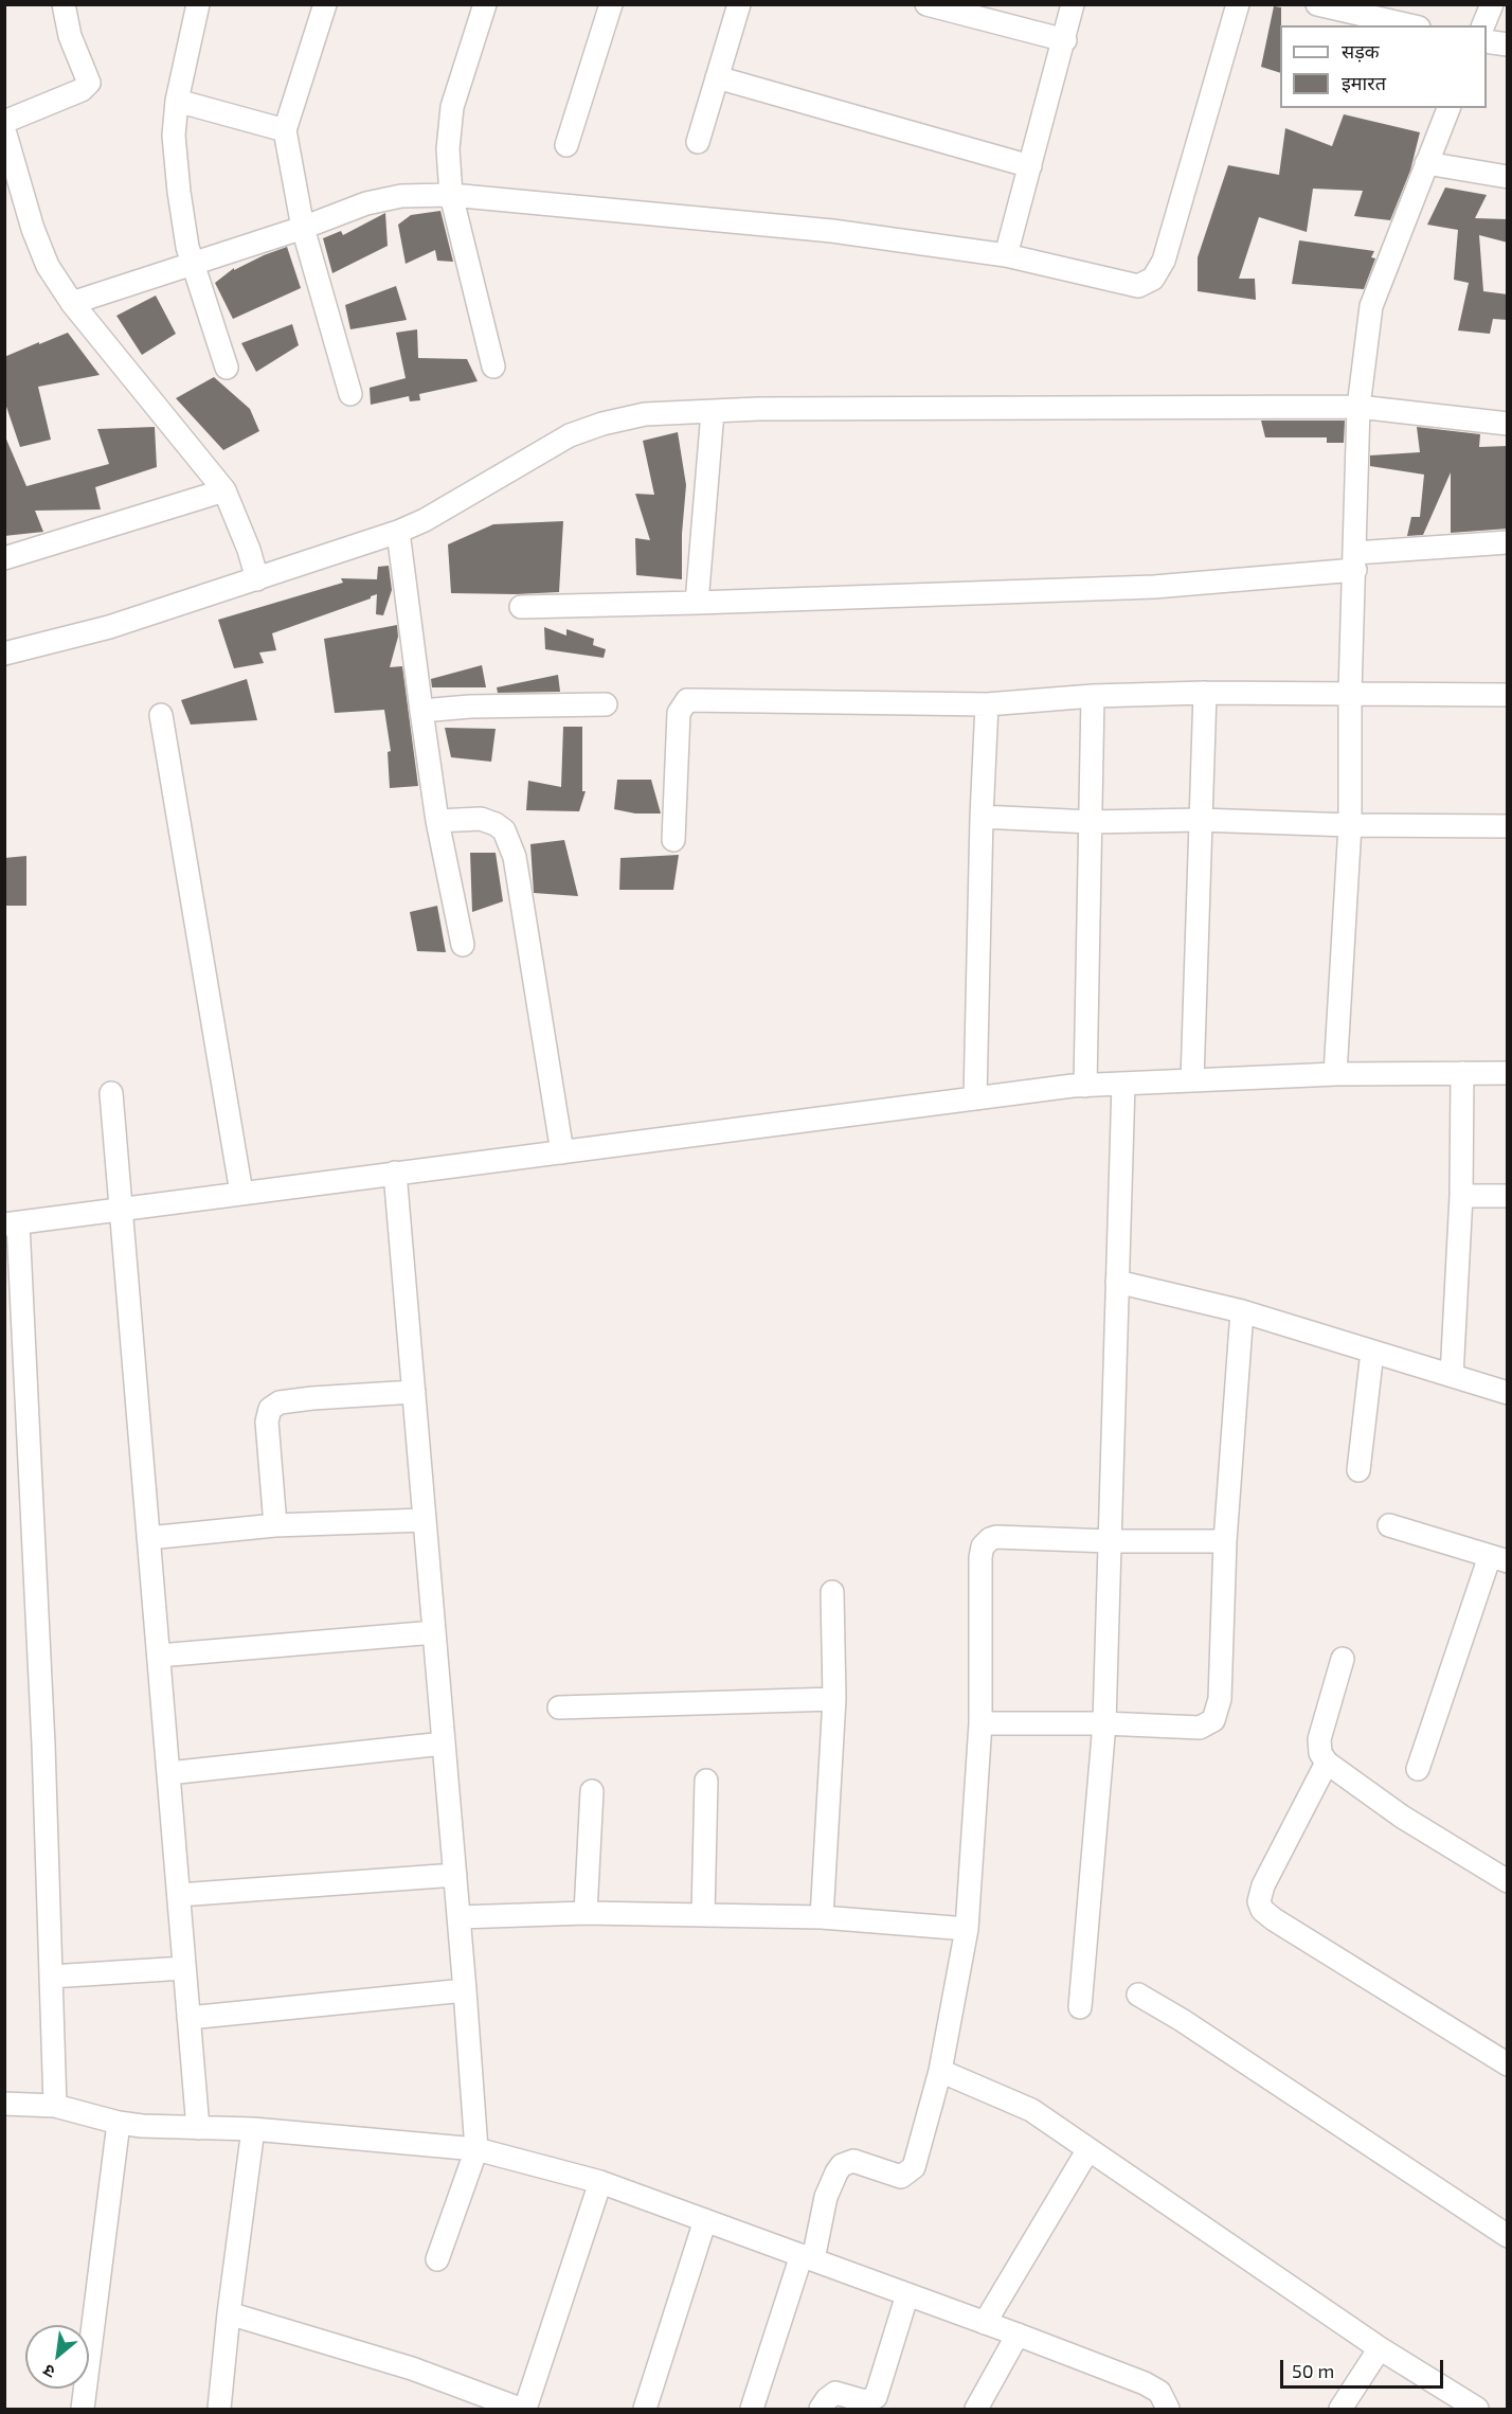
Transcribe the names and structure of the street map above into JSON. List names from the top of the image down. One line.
{"legend":["सड़क","इमारत"],"scale_bar":"50 m","north":"bottom left"}
